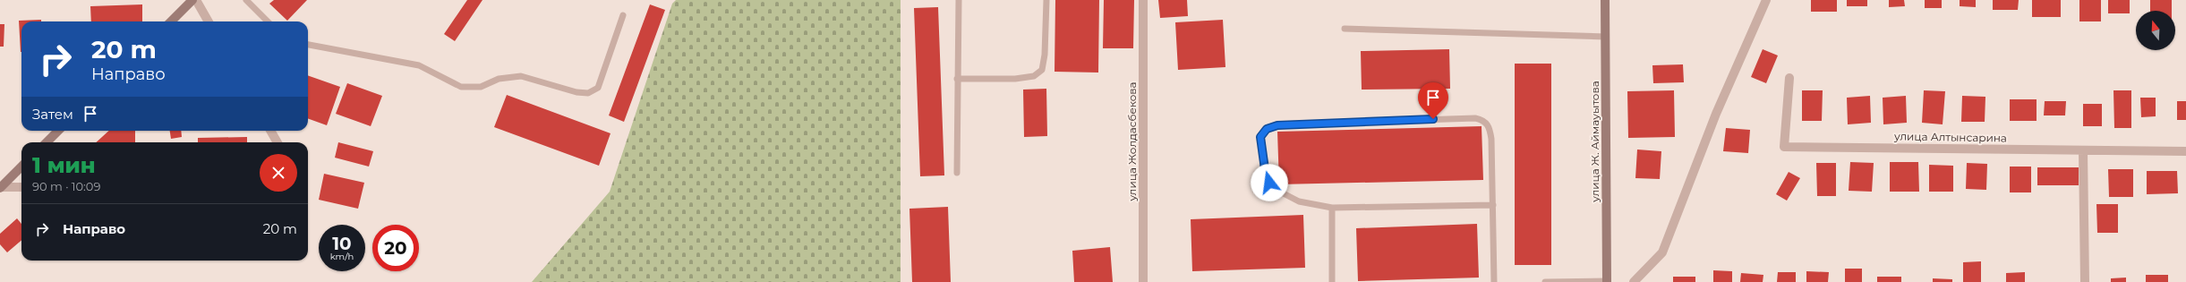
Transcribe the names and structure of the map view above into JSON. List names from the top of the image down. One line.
{"streets":{"street":["улица Алтынсарина","улица Жолдасбекова","улица Ж. Аймауытова"]},"north":"top","page":{"turn":["20 m","Направо"],"then":"Затем","heading":["1 мин","90 m · 10:09"],"list":[{"name":"Направо","value":"20 m"}],"speed":"10 km/h","limit":"20"}}
